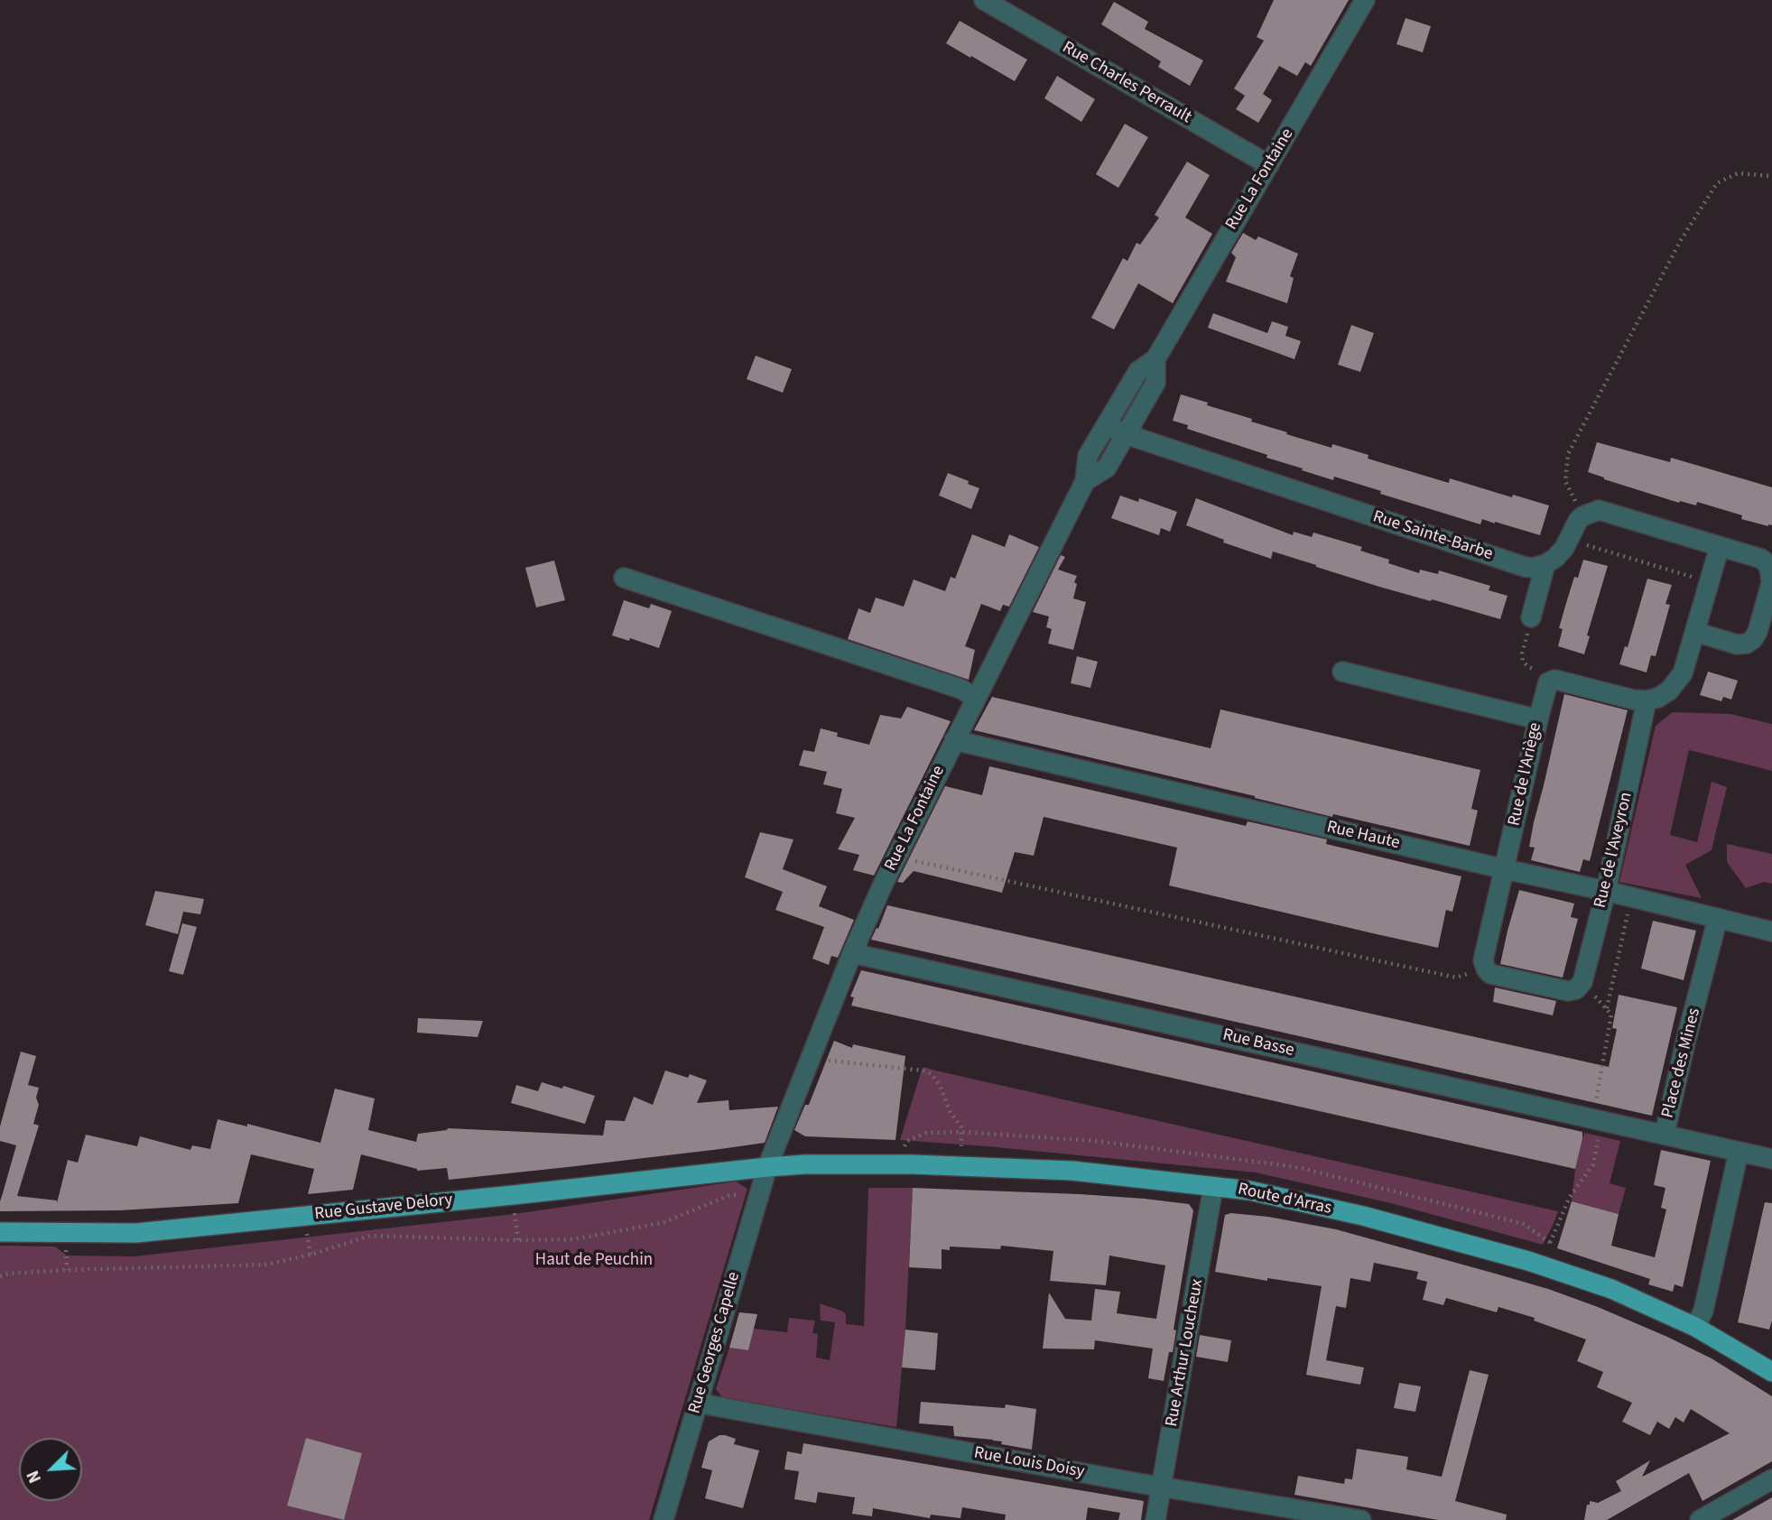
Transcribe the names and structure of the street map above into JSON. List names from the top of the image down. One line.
{"streets":{"main road":["Route d'Arras","Rue Gustave Delory"],"street":["Rue Charles Perrault","Rue La Fontaine","Rue Sainte-Barbe","Rue de l'Ariège","Rue Haute","Rue de l'Aveyron","Rue Basse","Place des Mines","Rue Georges Capelle","Rue Arthur Loucheux","Rue Louis Doisy"]},"crossings":[["Rue Charles Perrault","Rue La Fontaine"],["Rue La Fontaine","Rue Sainte-Barbe"],["Rue La Fontaine","Rue Haute"],["Rue La Fontaine","Rue Basse"],["Rue La Fontaine","Route d'Arras"],["Rue La Fontaine","Rue Gustave Delory"],["Rue La Fontaine","Rue Georges Capelle"],["Rue de l'Ariège","Rue Haute"],["Rue Haute","Rue de l'Aveyron"],["Rue Haute","Place des Mines"],["Rue Basse","Place des Mines"],["Route d'Arras","Rue Gustave Delory"],["Route d'Arras","Rue Georges Capelle"],["Route d'Arras","Rue Arthur Loucheux"],["Rue Gustave Delory","Rue Georges Capelle"],["Rue Georges Capelle","Rue Louis Doisy"],["Rue Arthur Loucheux","Rue Louis Doisy"]],"parks":["Haut de Peuchin"],"north":"bottom left"}
